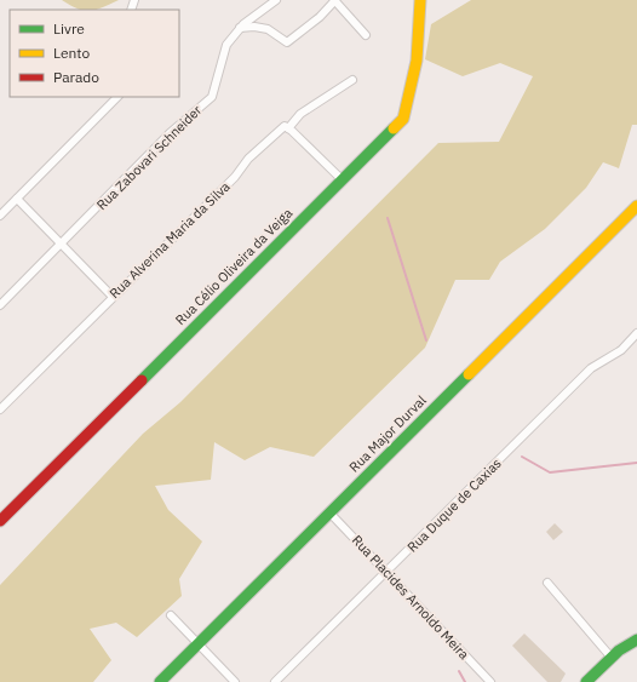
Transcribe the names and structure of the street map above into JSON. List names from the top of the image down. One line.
{"streets":{"street":["Rua Zabovari Schneider","Rua Alverina Maria da Silva","Rua Célio Oliveira da Veiga","Rua Major Durval","Rua Duque de Caxias","Rua Placides Arnoldo Meira"]},"crossings":[["Rua Major Durval","Rua Placides Arnoldo Meira"],["Rua Duque de Caxias","Rua Placides Arnoldo Meira"]],"legend":["Livre","Lento","Parado"]}
